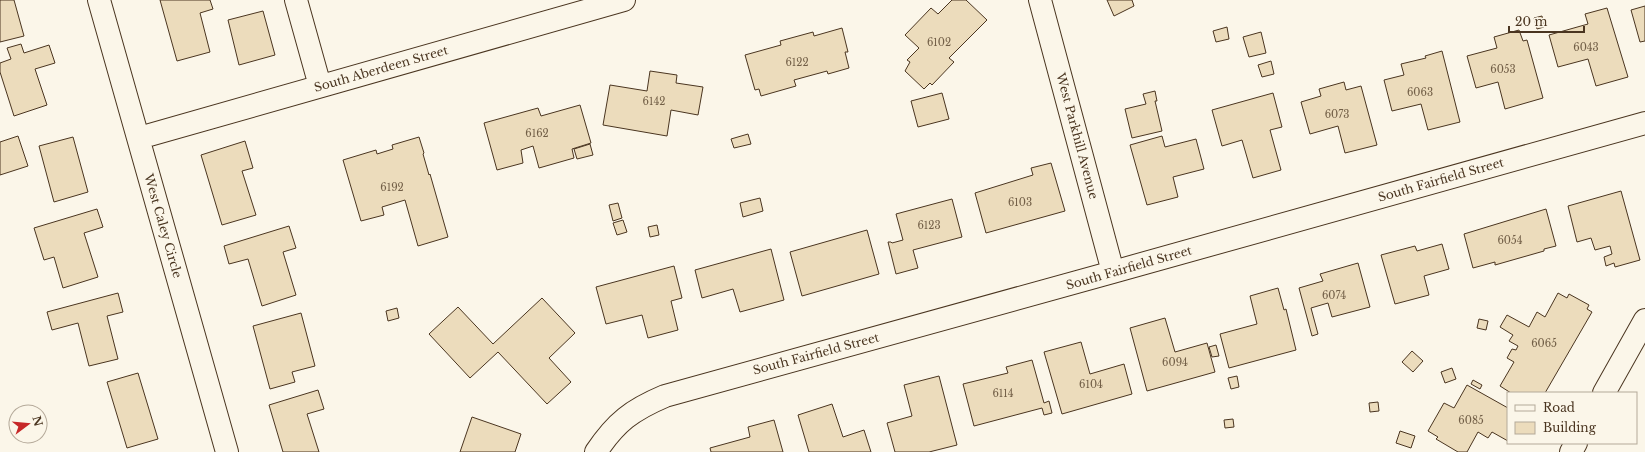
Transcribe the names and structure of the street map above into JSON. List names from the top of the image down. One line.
{"streets":{"street":["South Aberdeen Street","West Parkhill Avenue","South Fairfield Street","West Caley Circle"]},"crossings":[["South Aberdeen Street","West Caley Circle"],["West Parkhill Avenue","South Fairfield Street"]],"house_numbers":["6102","6043","6122","6053","6063","6142","6073","6162","6192","6103","6123","6054","6074","6065","6094","6104","6114","6085"],"legend":["Road","Building"],"scale_bar":"20 m","north":"right"}
